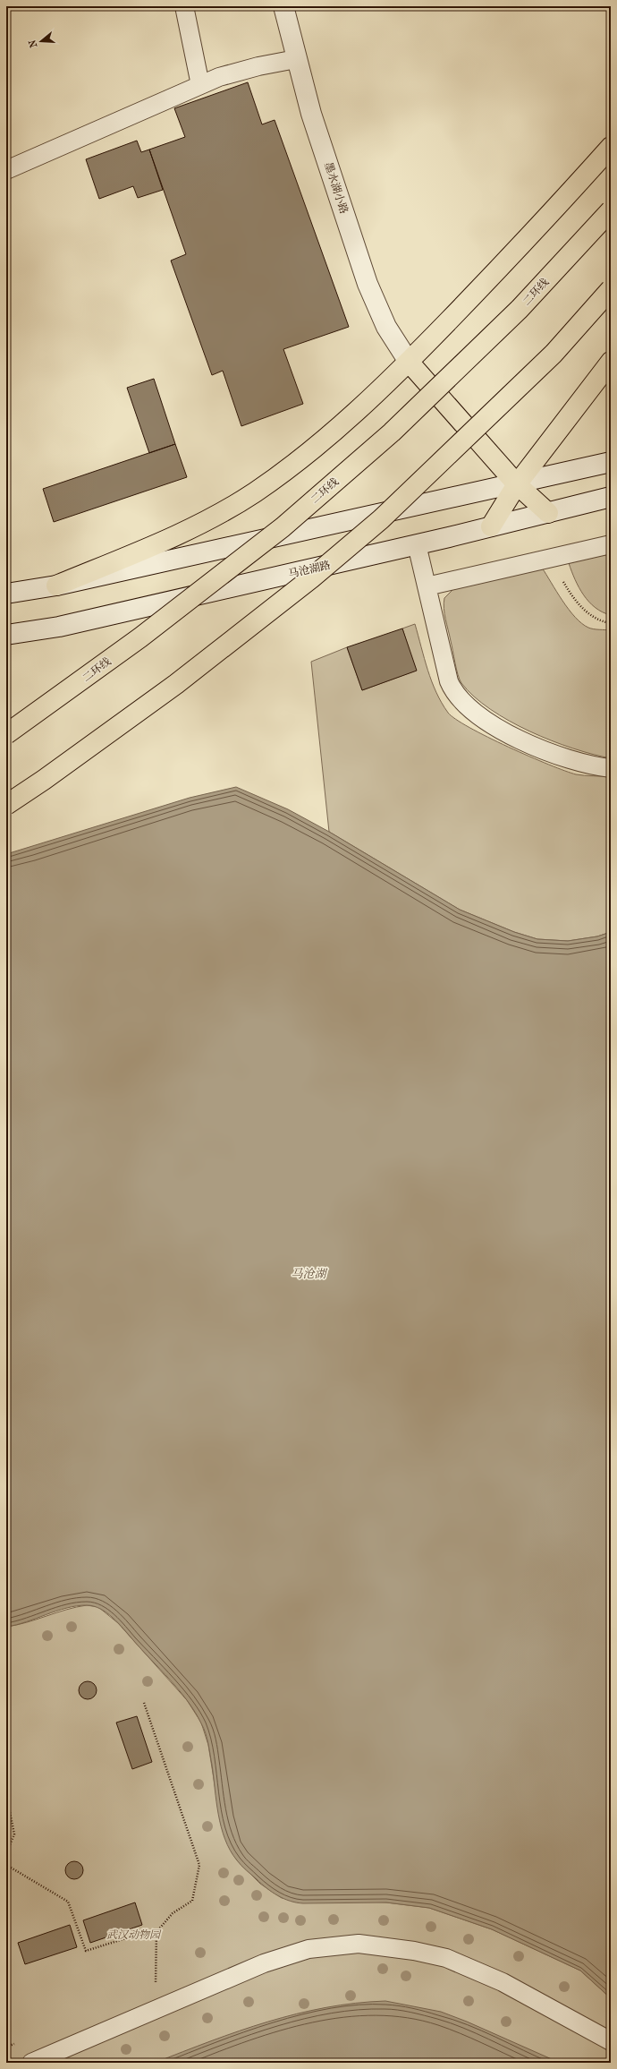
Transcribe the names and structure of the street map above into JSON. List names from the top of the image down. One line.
{"streets":{"highway":["二环线"],"main road":["墨水湖小路","马沧湖路"]},"water":["马沧湖"],"parks":["武汉动物园"],"north":"left"}
